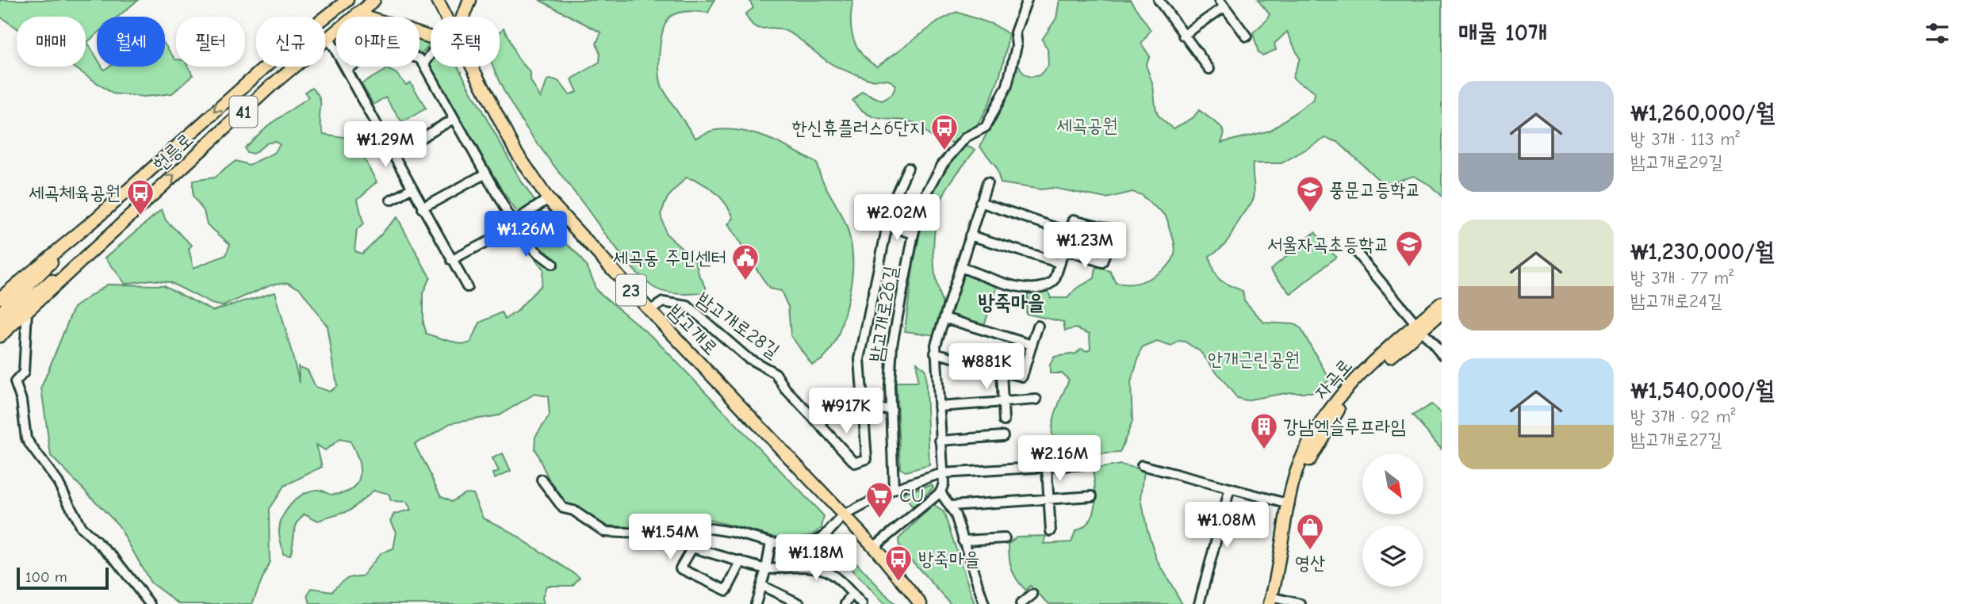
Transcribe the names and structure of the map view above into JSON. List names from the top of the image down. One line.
{"streets":{"main road":["41","헌릉로","23","밤고개로","자곡로"],"street":["밤고개로26길","밤고개로28길"]},"crossings":[["밤고개로26길","밤고개로28길"],["밤고개로28길","밤고개로"]],"districts":["방죽마을"],"parks":["세곡공원","안개근린공원"],"places":{"bus stop":["한신휴플러스6단지","세곡체육공원","방죽마을"],"school or university":["풍문고등학교","서울자곡초등학교"],"public building":["세곡동 주민센터"],"building":["강남엑슬루프라임"],"supermarket":["CU"],"shop":["영산"]},"scale_bar":"100 m","north":"bottom right","page":{"heading":"매물 10개","chip":["매매","월세","필터","신규","아파트","주택"],"list":[{"name":"₩1,260,000/월","note":"방 3개 · 113 m² · 밤고개로29길"},{"name":"₩1,230,000/월","note":"방 3개 · 77 m² · 밤고개로24길"},{"name":"₩1,540,000/월","note":"방 3개 · 92 m² · 밤고개로27길"}],"price":["₩1.29M","₩2.02M","₩1.26M","₩1.23M","₩881K","₩917K","₩2.16M","₩1.08M","₩1.54M","₩1.18M"],"scale":"100 m"}}
